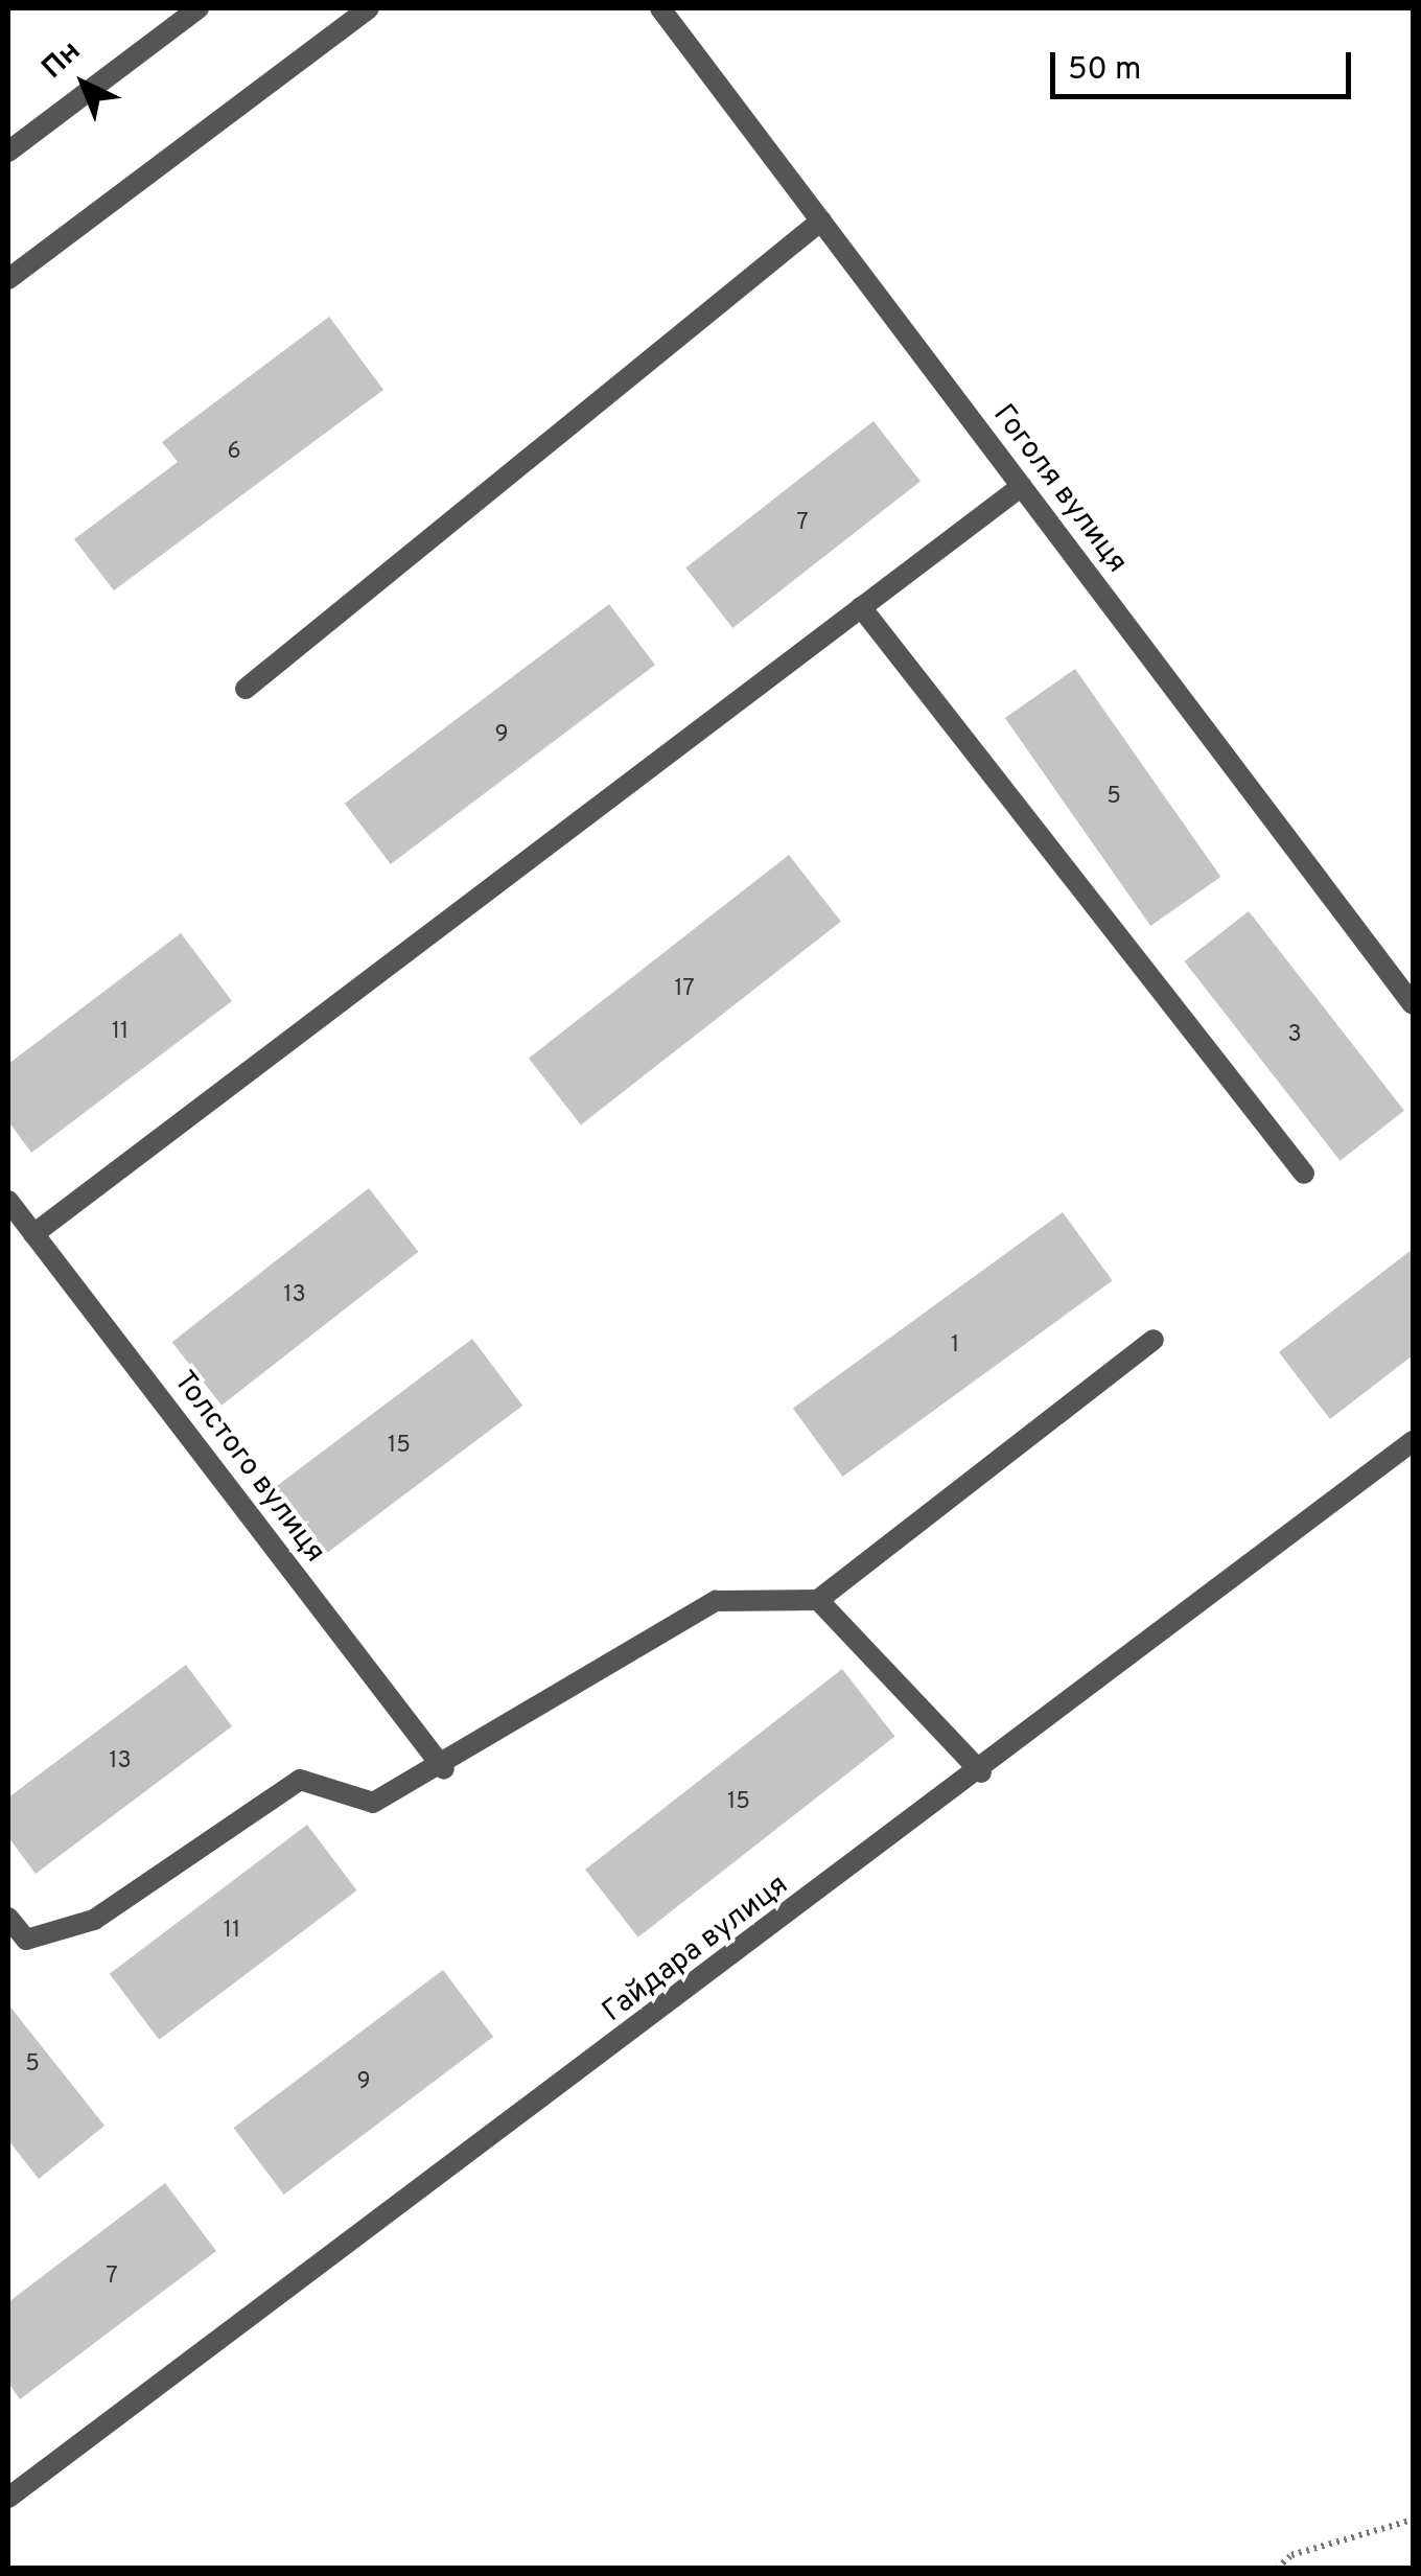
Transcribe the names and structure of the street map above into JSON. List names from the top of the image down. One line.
{"streets":{"street":["Гоголя вулиця","Толстого вулиця","Гайдара вулиця"]},"house_numbers":["6","7","9","5","17","11","3","13","1","15","13","15","11","5","9","7"],"scale_bar":"50 m","north":"top left"}
